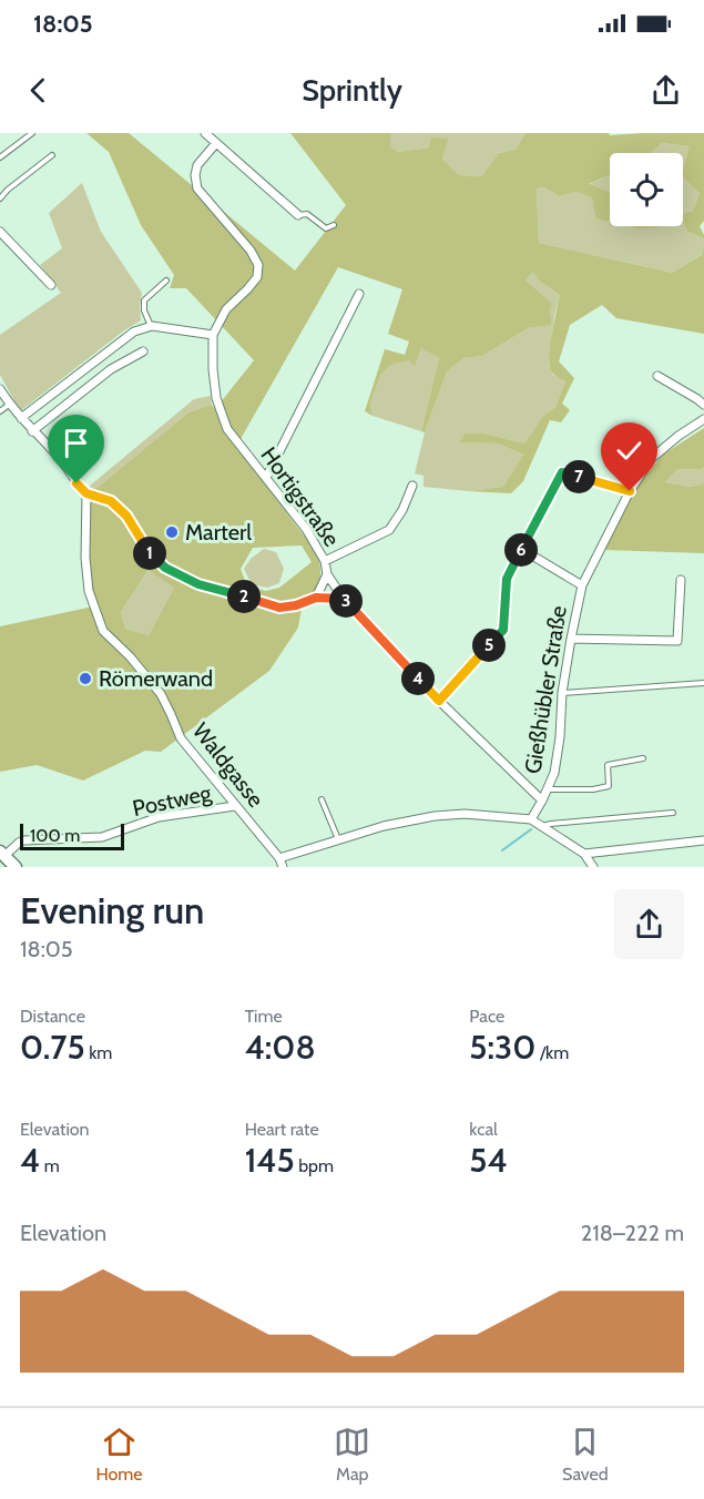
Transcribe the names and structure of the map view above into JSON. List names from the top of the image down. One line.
{"streets":{"street":["Hortigstraße","Gießhübler Straße","Waldgasse","Postweg"]},"crossings":[["Hortigstraße","Gießhübler Straße"],["Waldgasse","Postweg"]],"places":["Marterl","Römerwand"],"scale_bar":"100 m","page":{"status":"18:05","header":"Sprintly","pins":["7","6","1","2","3","5","4"],"scale":"100 m","heading":["Evening run","18:05"],"stats":[["Distance","0.75 km"],["Time","4:08"],["Pace","5:30 /km"],["Elevation","4 m"],["Heart rate","145 bpm"],["kcal","54"]],"chart":["Elevation","218–222 m"],"tabs":["Home","Map","Saved"]}}
